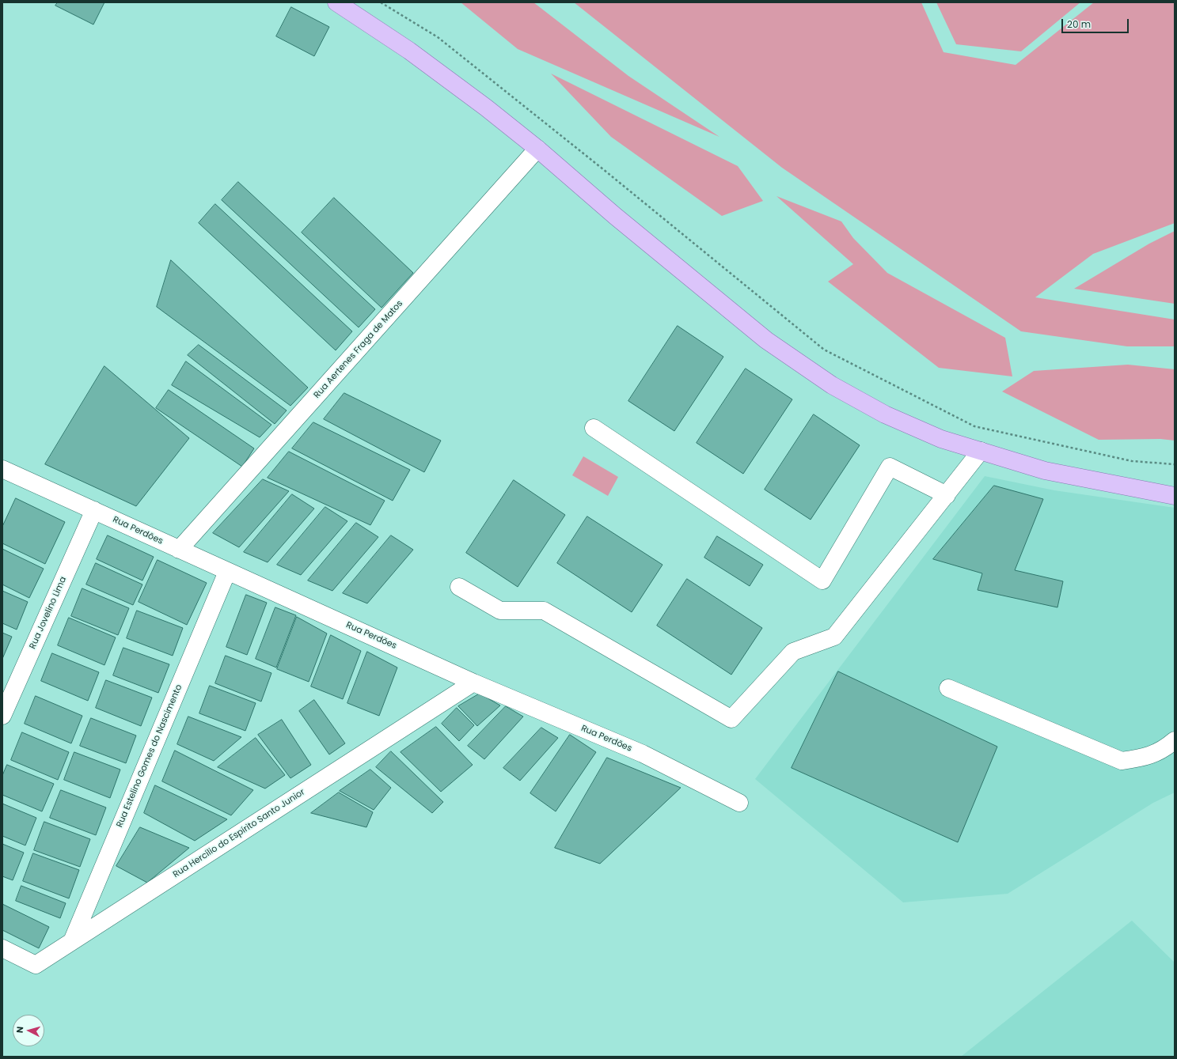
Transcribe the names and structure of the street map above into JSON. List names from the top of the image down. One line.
{"streets":{"street":["Rua Aertenes Fraga de Matos","Rua Perdões","Rua Jovelino Lima","Rua Estelino Gomes do Nascimento","Rua Hercílio do Espírito Santo Junior"]},"crossings":[["Rua Aertenes Fraga de Matos","Rua Perdões"],["Rua Perdões","Rua Jovelino Lima"],["Rua Perdões","Rua Estelino Gomes do Nascimento"],["Rua Perdões","Rua Hercílio do Espírito Santo Junior"],["Rua Estelino Gomes do Nascimento","Rua Hercílio do Espírito Santo Junior"]],"scale_bar":"20 m","north":"left"}
